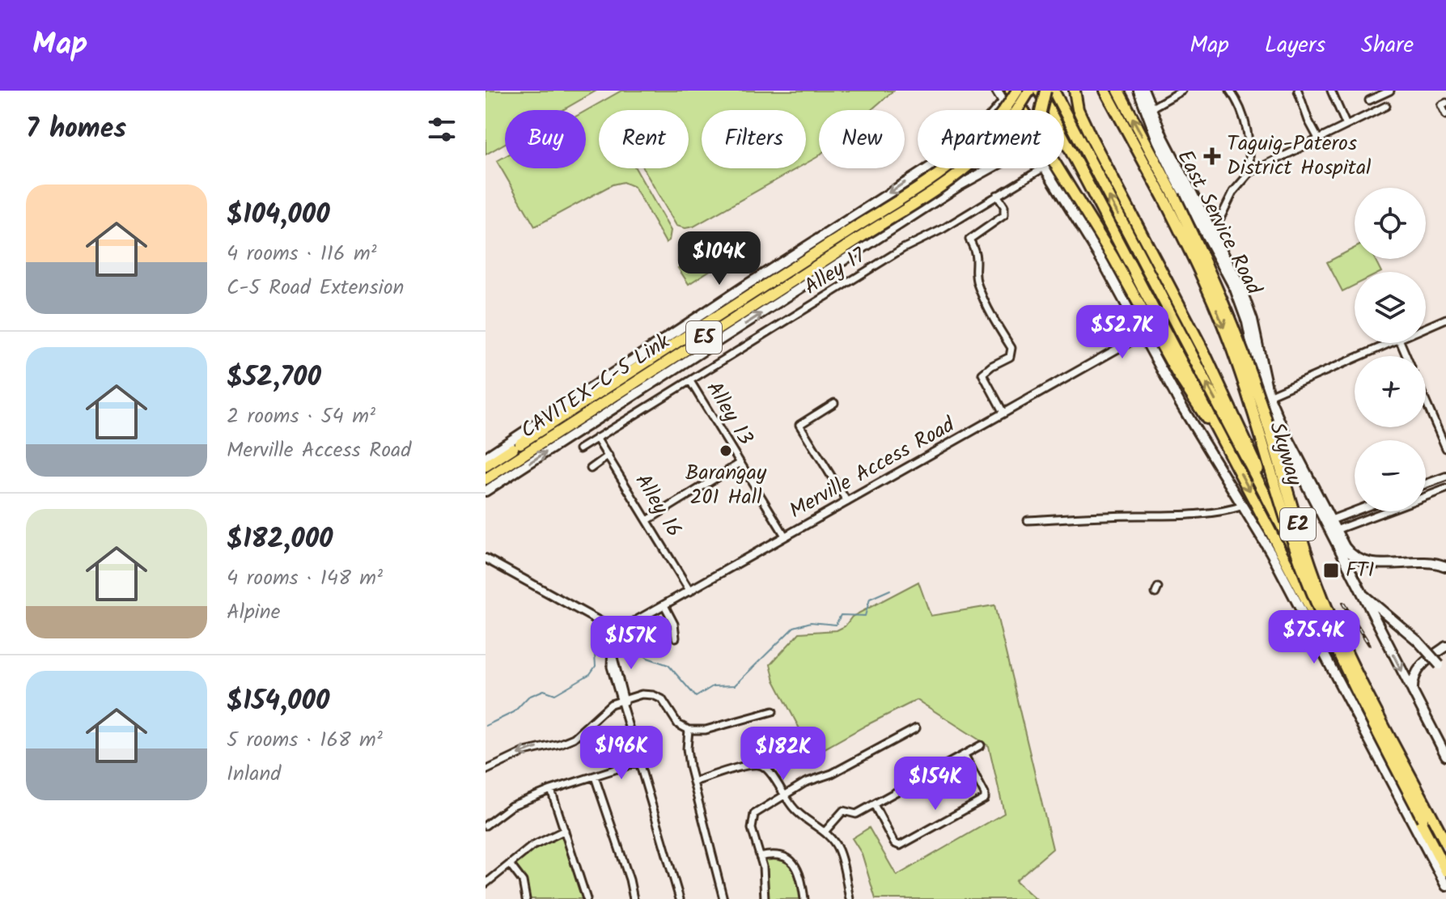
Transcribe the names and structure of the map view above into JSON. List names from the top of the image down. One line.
{"streets":{"highway":["E5","CAVITEX–C-5 Link","Skyway","E2"],"main road":["East Service Road"],"street":["Alley 17","Alley 13","Merville Access Road","Alley 16"]},"crossings":[["Alley 17","Alley 13"],["Alley 17","Alley 16"],["Alley 13","Merville Access Road"],["Skyway","E2"],["Merville Access Road","Alley 16"]],"places":{"health":["Taguig-Pateros District Hospital"],"other":["Barangay 201 Hall"],"transit":["FTI"]},"page":{"header":"Map","nav":["Map","Layers","Share"],"heading":"7 homes","chip":["Buy","Rent","Filters","New","Apartment"],"list":[{"name":"$104,000","note":"4 rooms · 116 m² · C-5 Road Extension"},{"name":"$52,700","note":"2 rooms · 54 m² · Merville Access Road"},{"name":"$182,000","note":"4 rooms · 148 m² · Alpine"},{"name":"$154,000","note":"5 rooms · 168 m² · Inland"}],"map_buttons":["+","−"],"price":["$104K","$52.7K","$75.4K","$157K","$196K","$182K","$154K"]}}
